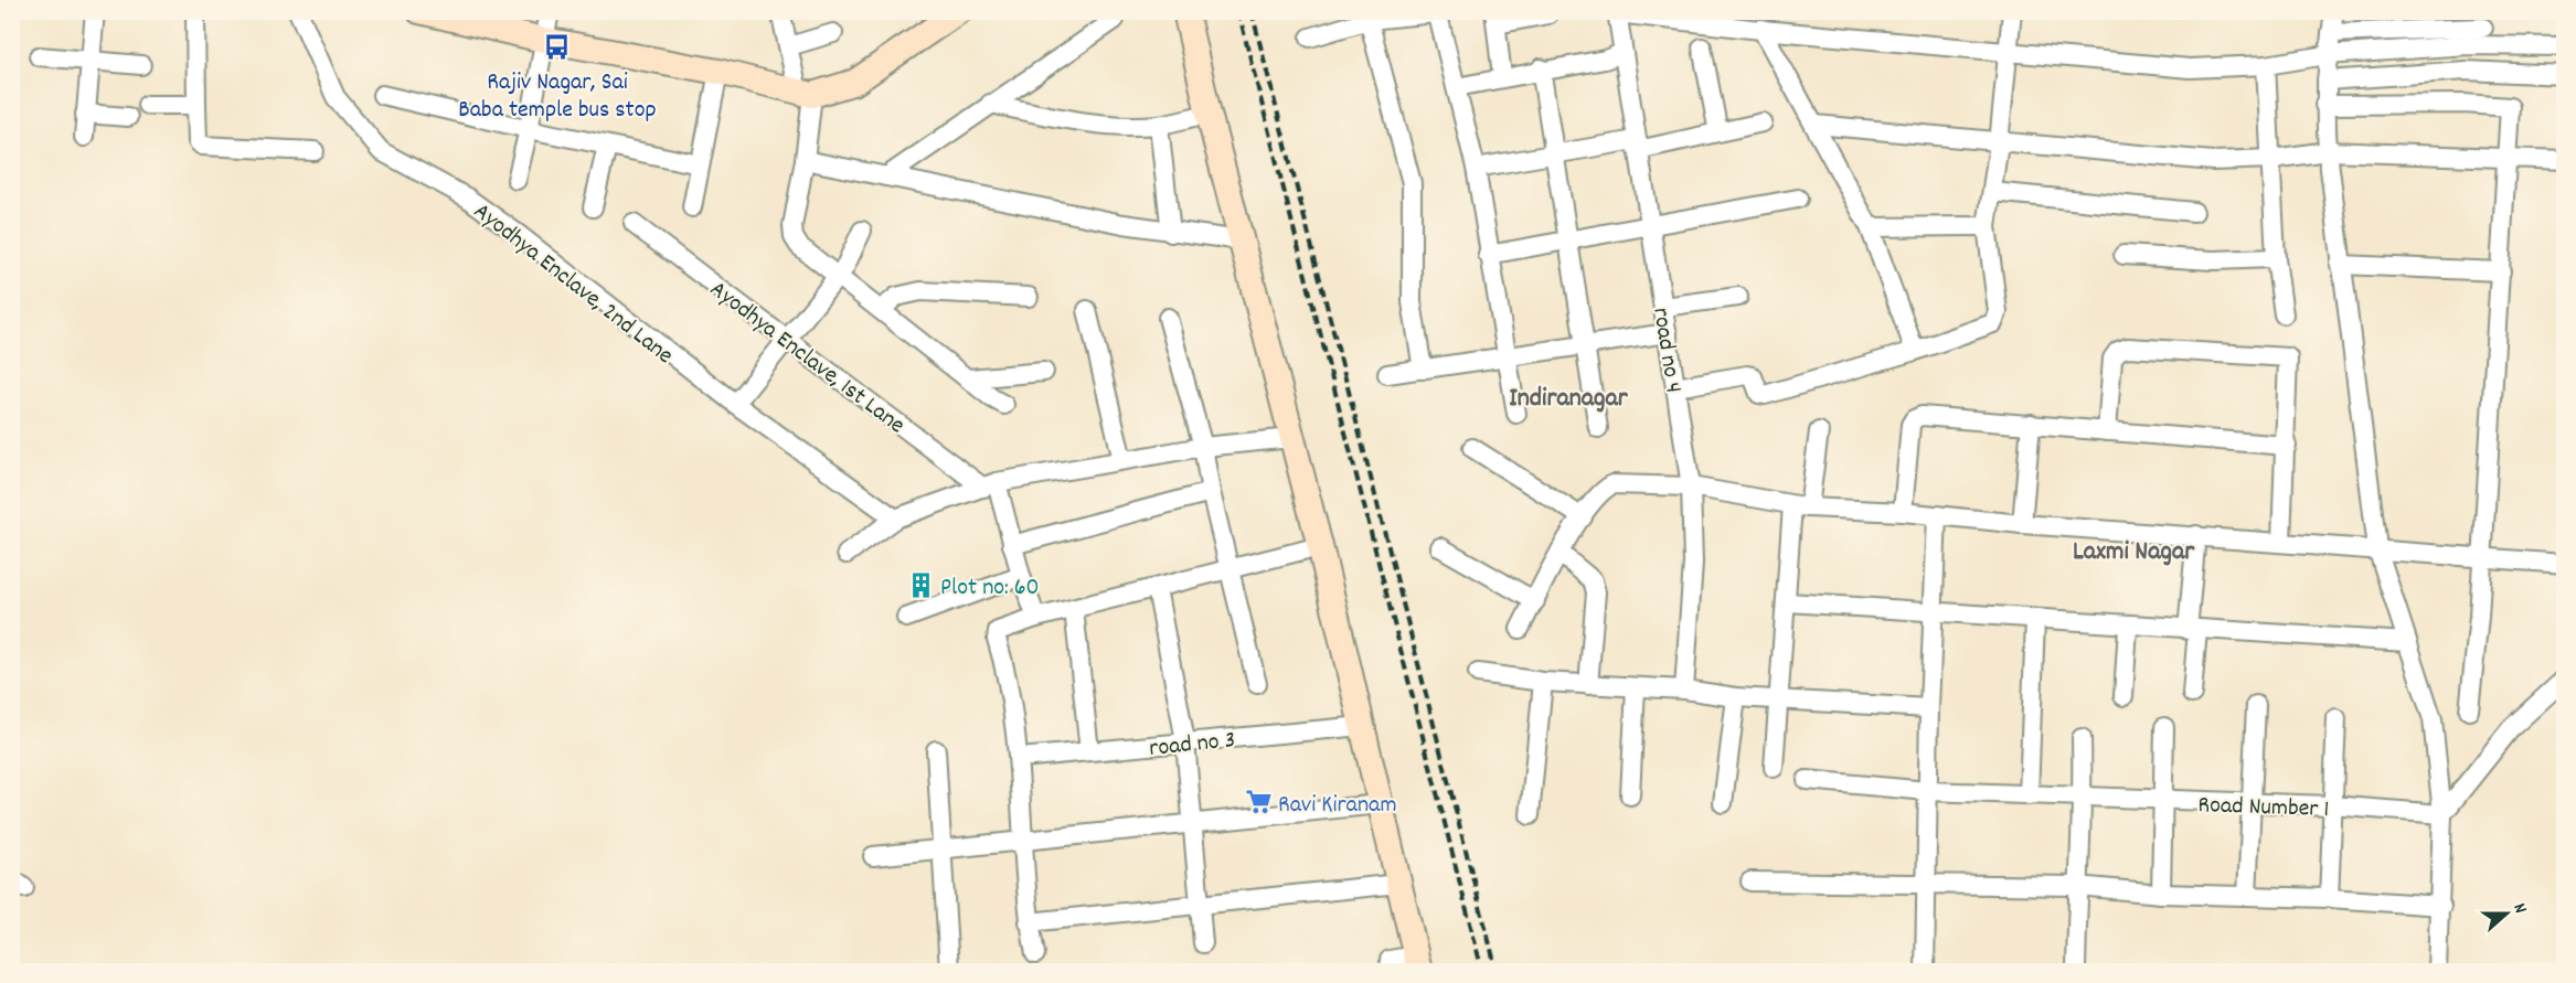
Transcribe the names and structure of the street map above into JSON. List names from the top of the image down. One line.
{"streets":{"street":["Ayodhya Enclave, 2nd Lane","road no 4","Ayodhya Enclave, 1st Lane","road no 3","Road Number 1"]},"districts":["Indiranagar","Laxmi Nagar"],"places":{"bus stop":["Rajiv Nagar, Sai Baba temple bus stop"],"building":["Plot no: 60"],"supermarket":["Ravi Kiranam"]},"north":"right"}
